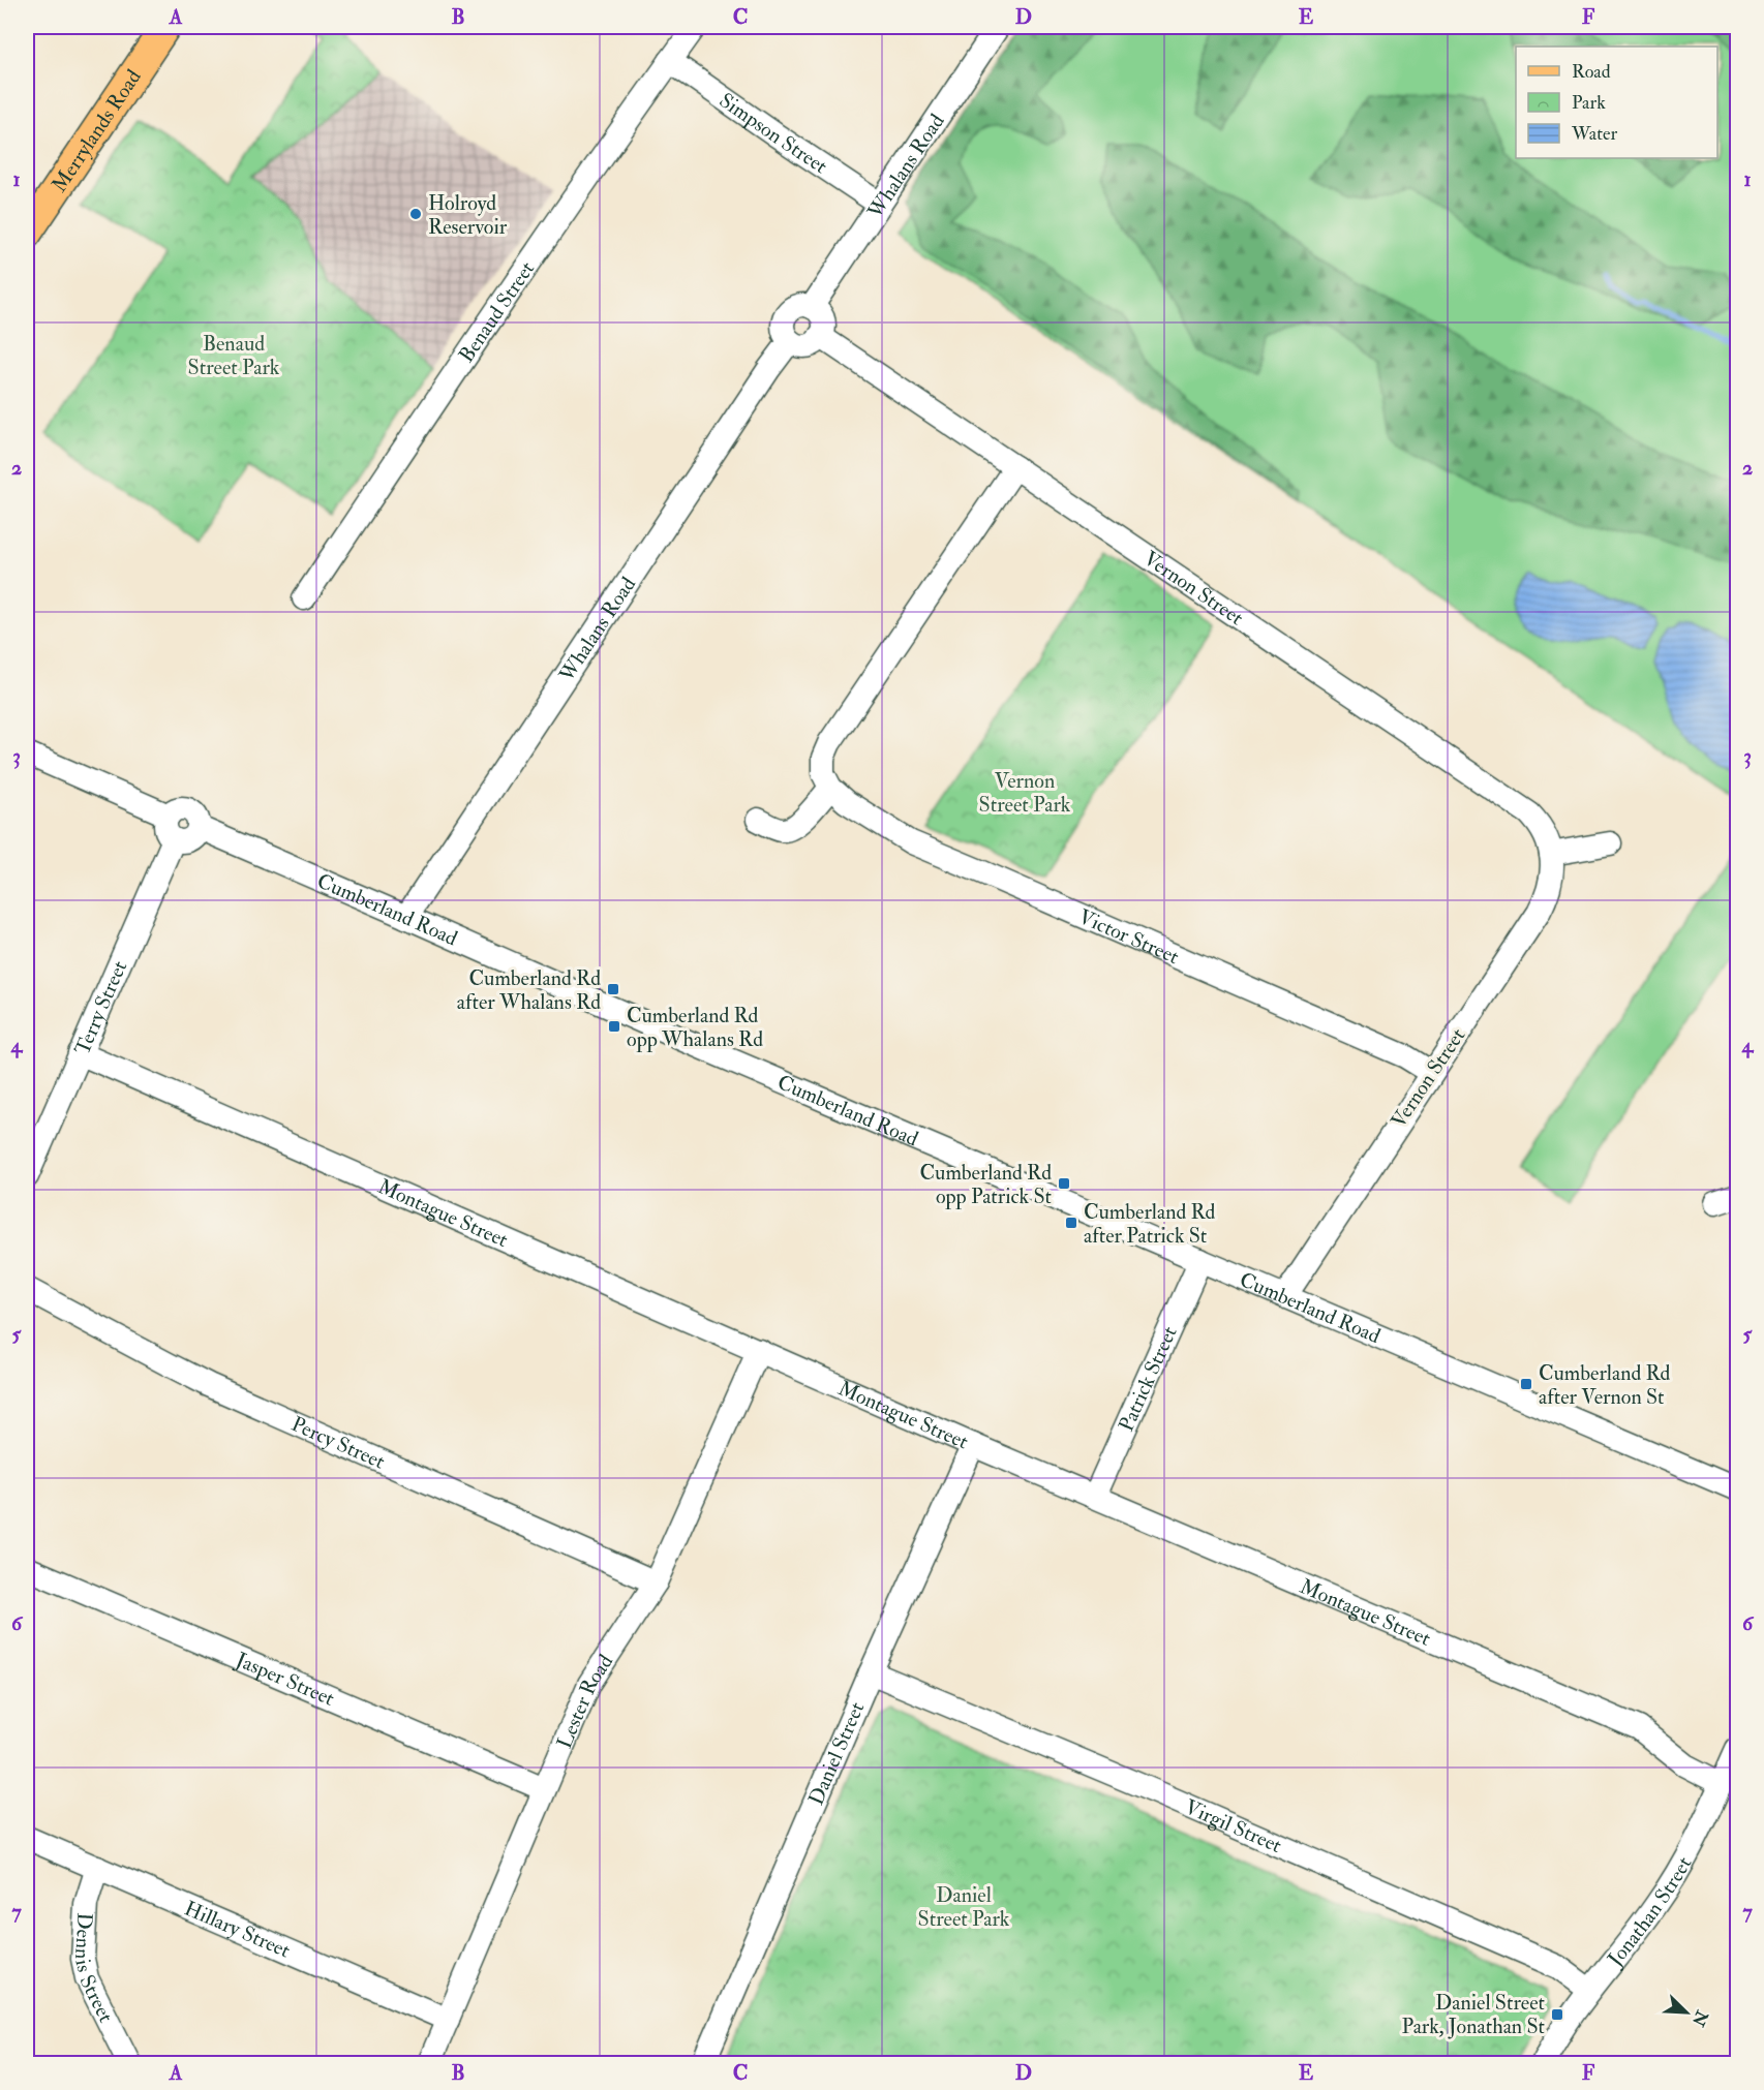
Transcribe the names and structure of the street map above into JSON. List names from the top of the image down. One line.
{"streets":{"main road":["Merrylands Road"],"street":["Simpson Street","Whalans Road","Benaud Street","Vernon Street","Cumberland Road","Victor Street","Terry Street","Montague Street","Patrick Street","Percy Street","Jasper Street","Lester Road","Daniel Street","Virgil Street","Jonathan Street","Hillary Street","Dennis Street"]},"crossings":[["Simpson Street","Whalans Road"],["Simpson Street","Benaud Street"],["Whalans Road","Vernon Street"],["Whalans Road","Cumberland Road"],["Vernon Street","Cumberland Road"],["Vernon Street","Victor Street"],["Cumberland Road","Terry Street"],["Cumberland Road","Patrick Street"],["Terry Street","Montague Street"],["Montague Street","Patrick Street"],["Montague Street","Lester Road"],["Montague Street","Daniel Street"],["Montague Street","Jonathan Street"],["Percy Street","Lester Road"],["Jasper Street","Lester Road"],["Lester Road","Hillary Street"],["Daniel Street","Virgil Street"],["Virgil Street","Jonathan Street"],["Hillary Street","Dennis Street"]],"parks":["Benaud Street Park","Vernon Street Park","Daniel Street Park"],"places":{"other":["Holroyd Reservoir"],"transit":["Cumberland Rd after Whalans Rd","Cumberland Rd opp Whalans Rd","Cumberland Rd opp Patrick St","Cumberland Rd after Patrick St","Cumberland Rd after Vernon St","Daniel Street Park, Jonathan St"]},"legend":["Road","Park","Water"],"north":"bottom right","grid":{"columns":["A","B","C","D","E","F"],"rows":["1","2","3","4","5","6","7"]}}
